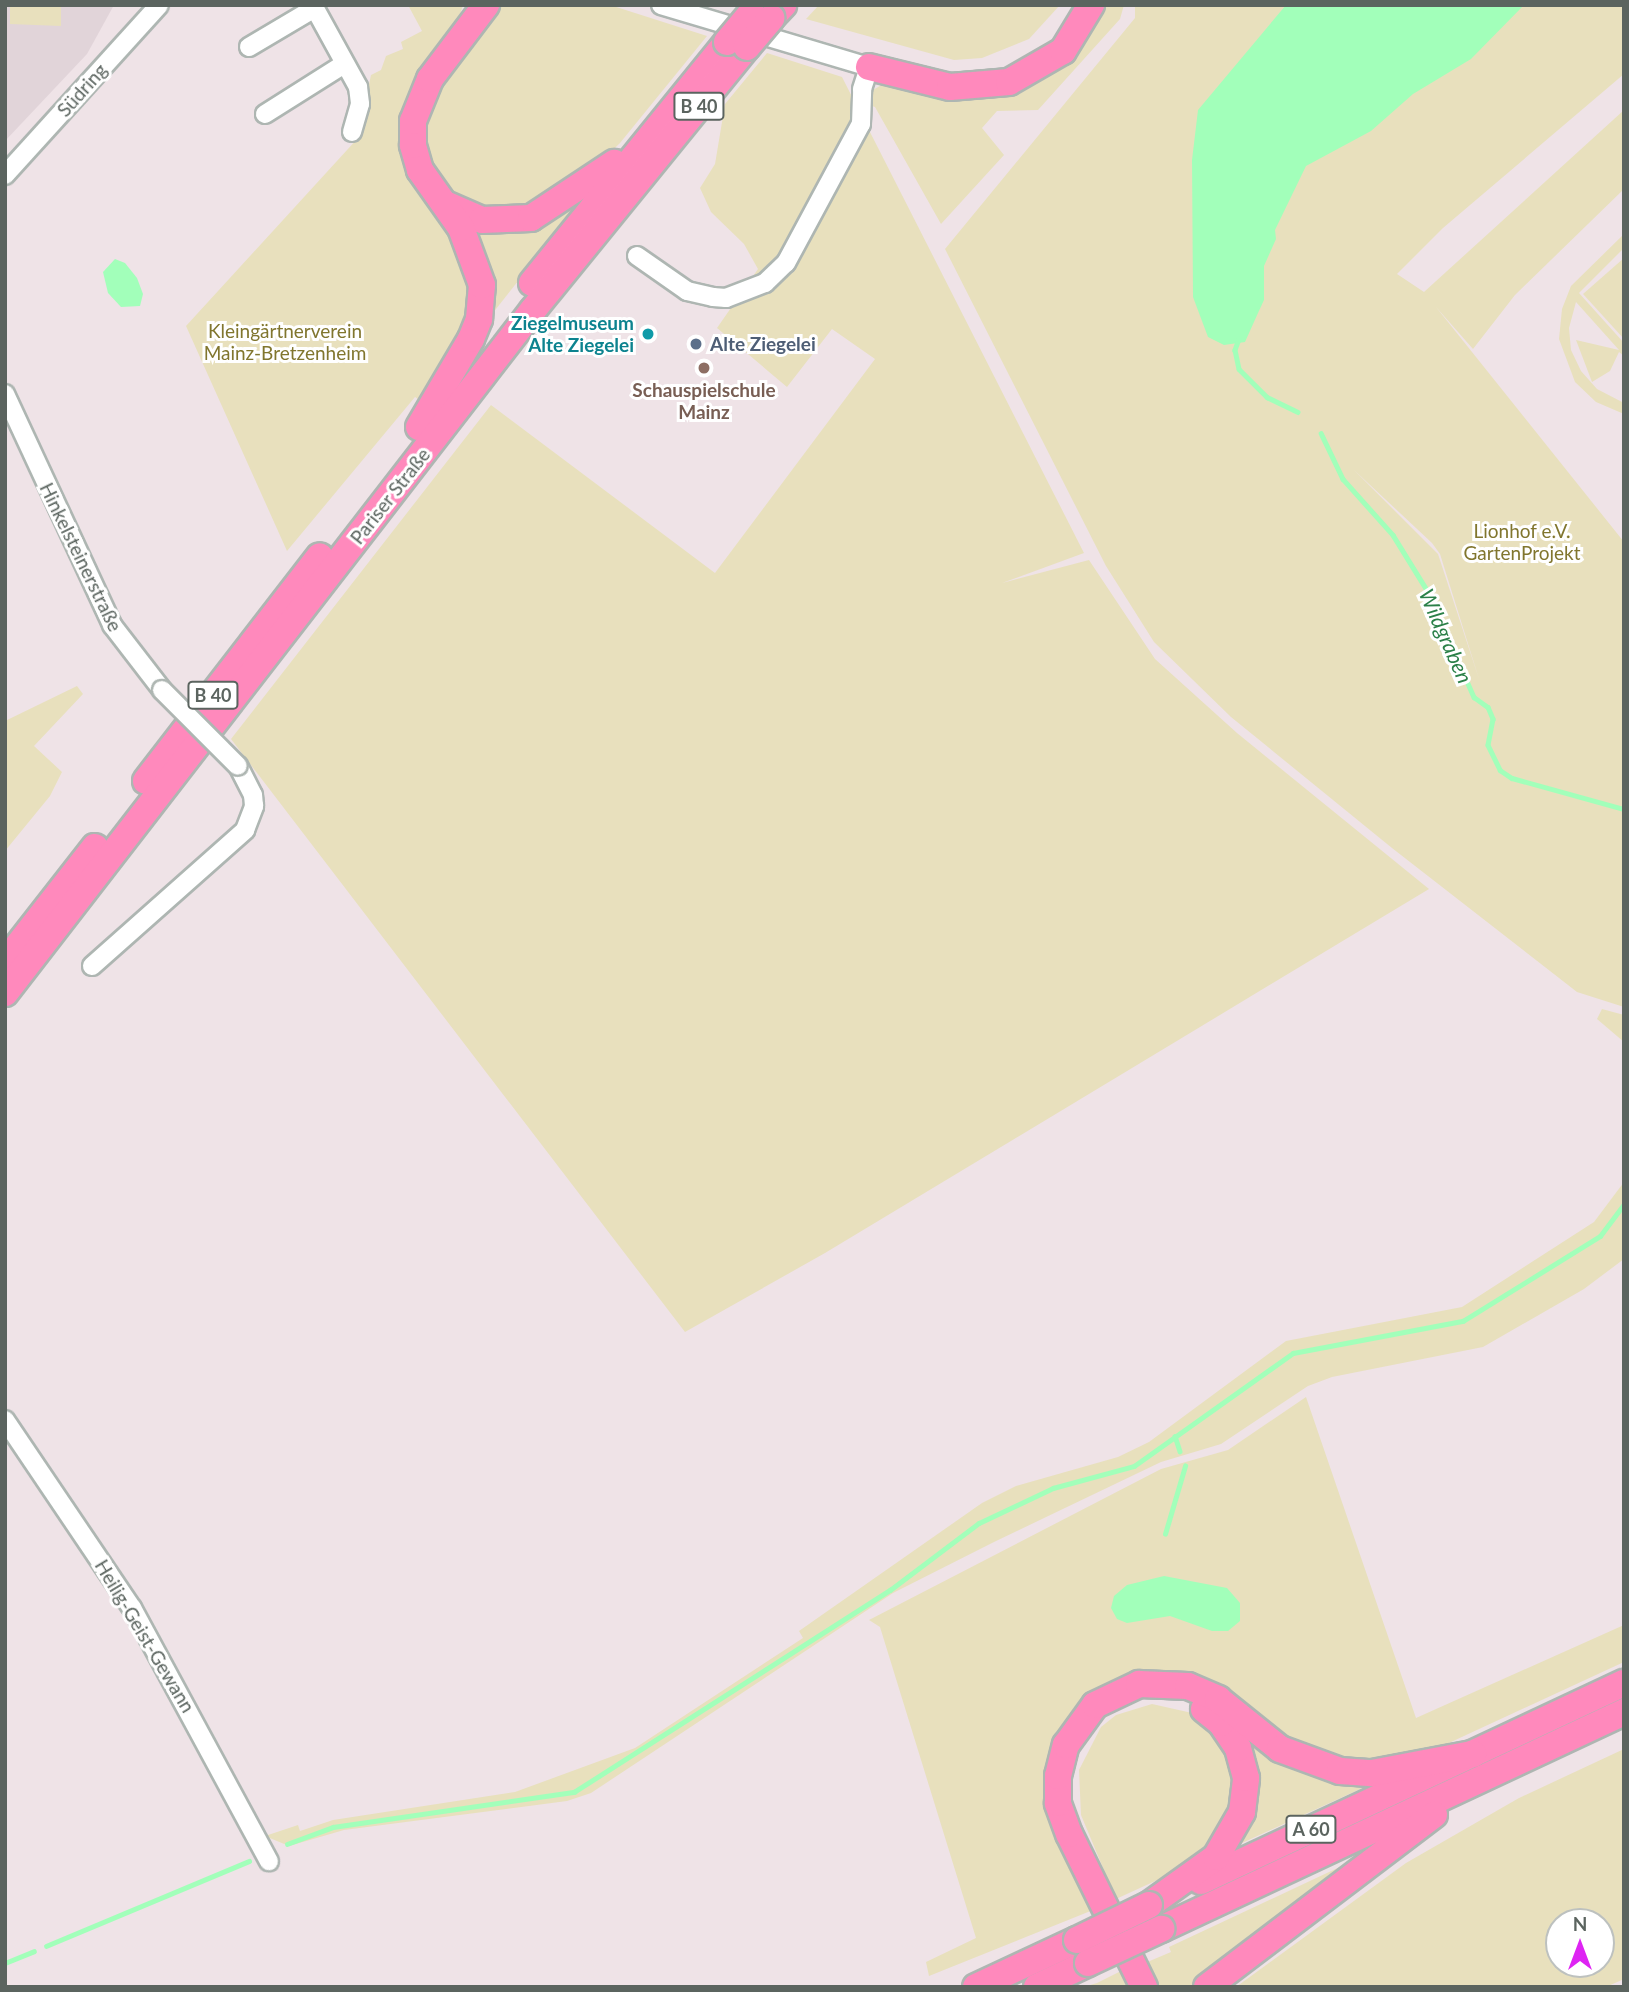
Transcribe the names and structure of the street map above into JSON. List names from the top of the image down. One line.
{"streets":{"highway":["B 40","Pariser Straße","A 60"],"street":["Südring","Hinkelsteinerstraße","Heilig-Geist-Gewann"]},"crossings":[["B 40","Pariser Straße"]],"water":["Wildgraben"],"parks":["Kleingärtnerverein Mainz-Bretzenheim","Lionhof e.V. GartenProjekt"],"places":["Ziegelmuseum Alte Ziegelei","Alte Ziegelei","Schauspielschule Mainz"],"north":"top"}
